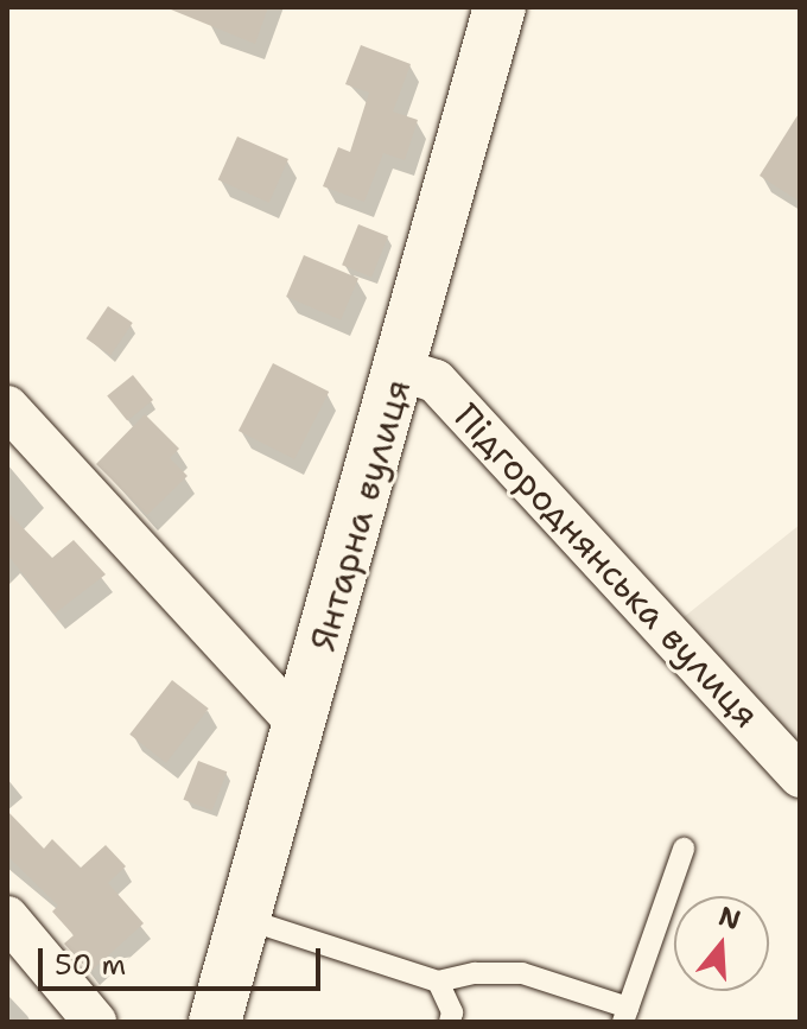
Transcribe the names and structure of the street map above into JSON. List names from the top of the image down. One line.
{"streets":{"main road":["Янтарна вулиця"],"street":["Підгороднянська вулиця"]},"crossings":[["Янтарна вулиця","Підгороднянська вулиця"]],"scale_bar":"50 m","north":"top"}
